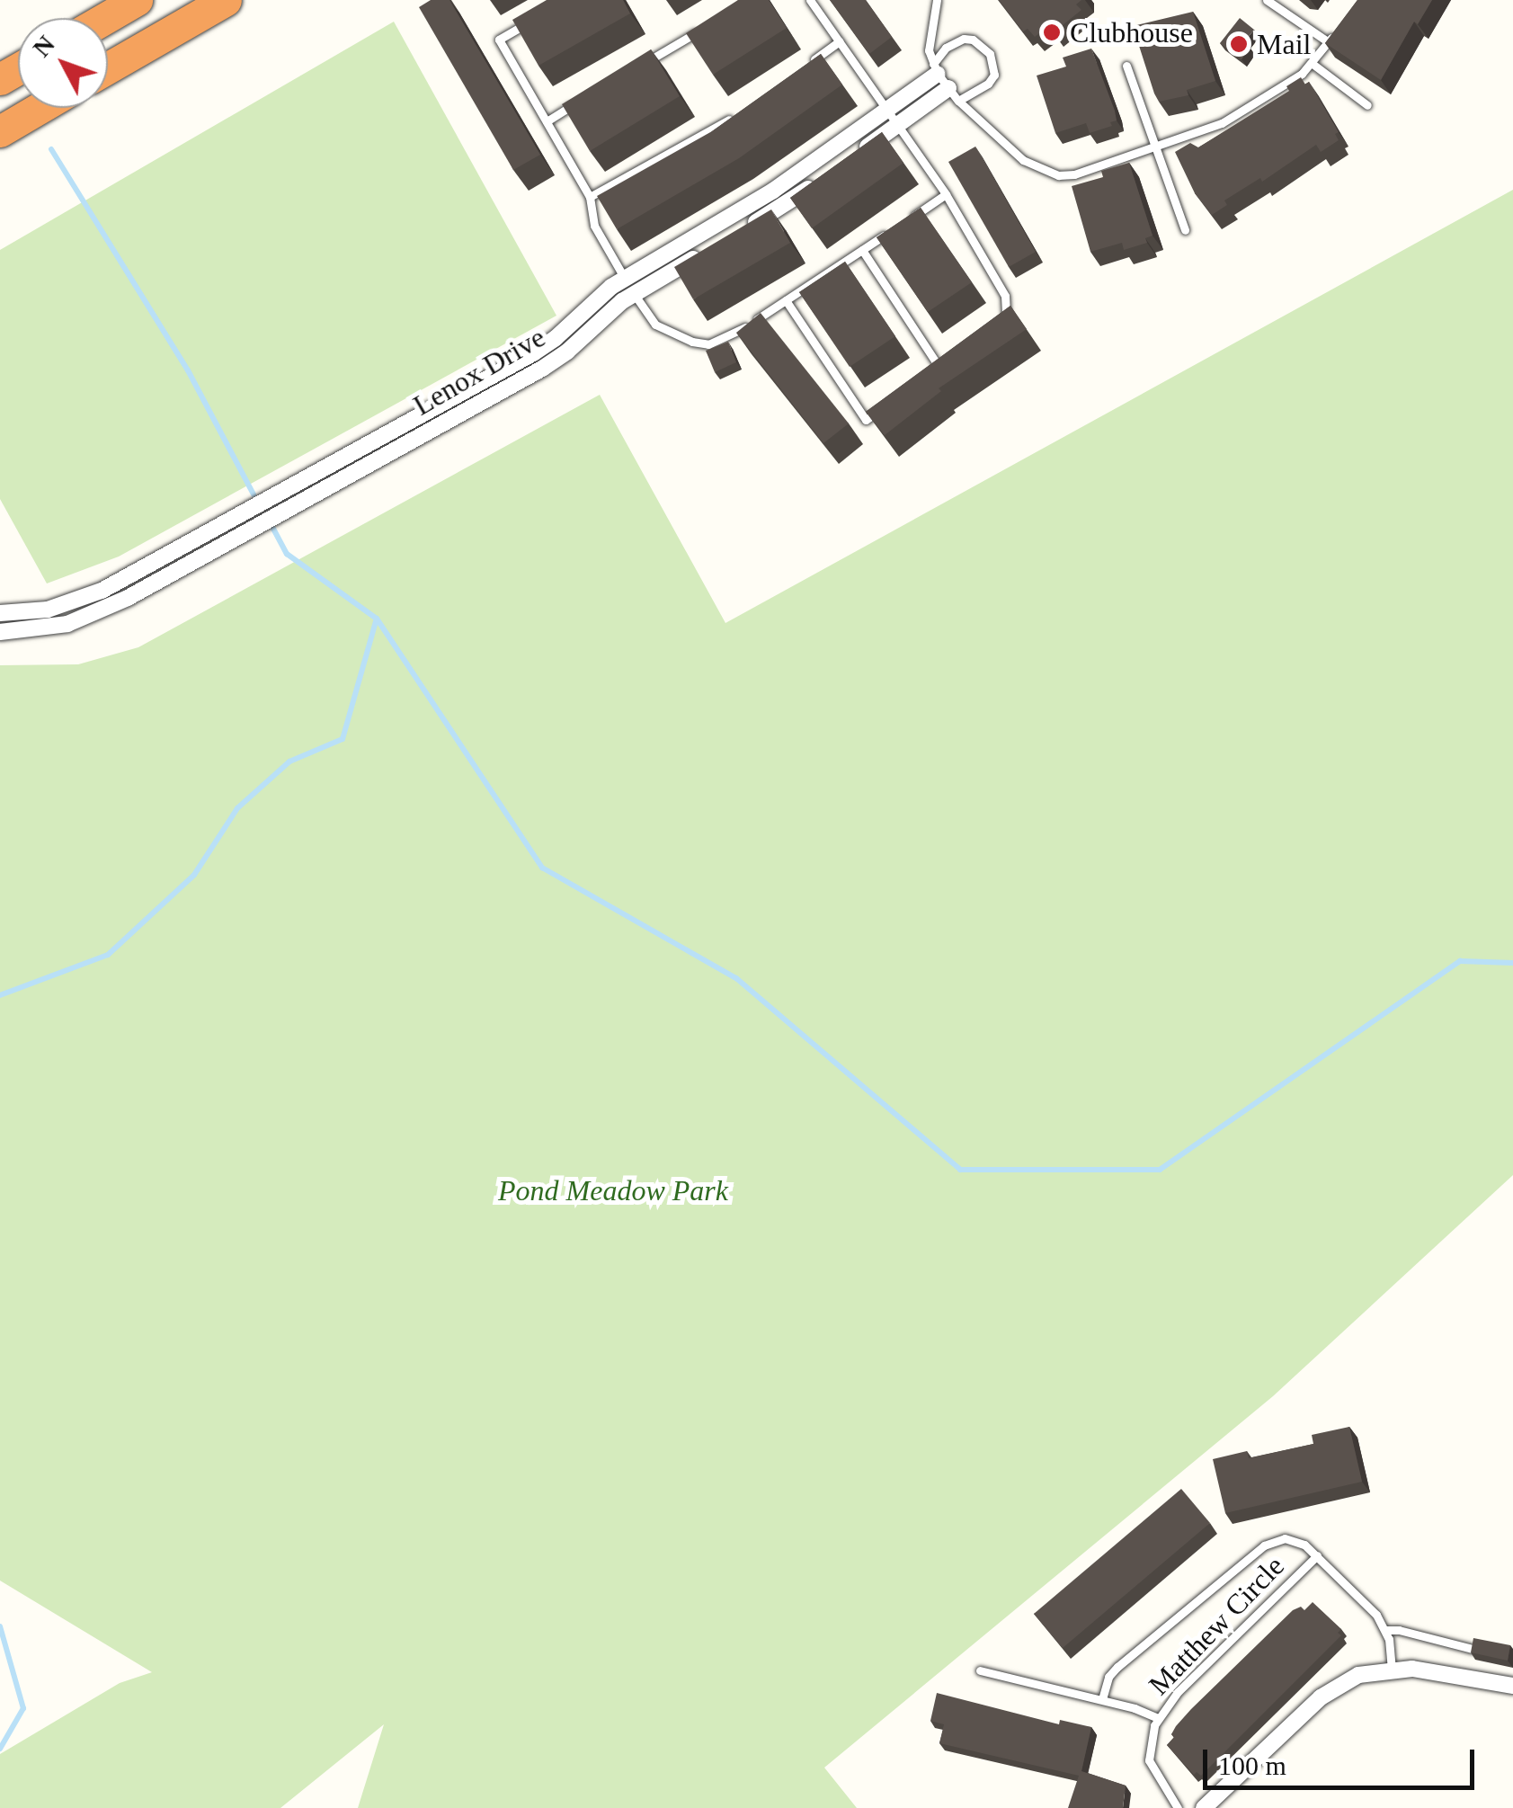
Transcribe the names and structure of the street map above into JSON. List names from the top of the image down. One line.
{"streets":{"street":["Lenox Drive"],"lane":["Matthew Circle"]},"parks":["Pond Meadow Park"],"places":["Clubhouse","Mail"],"scale_bar":"100 m","north":"top left"}
